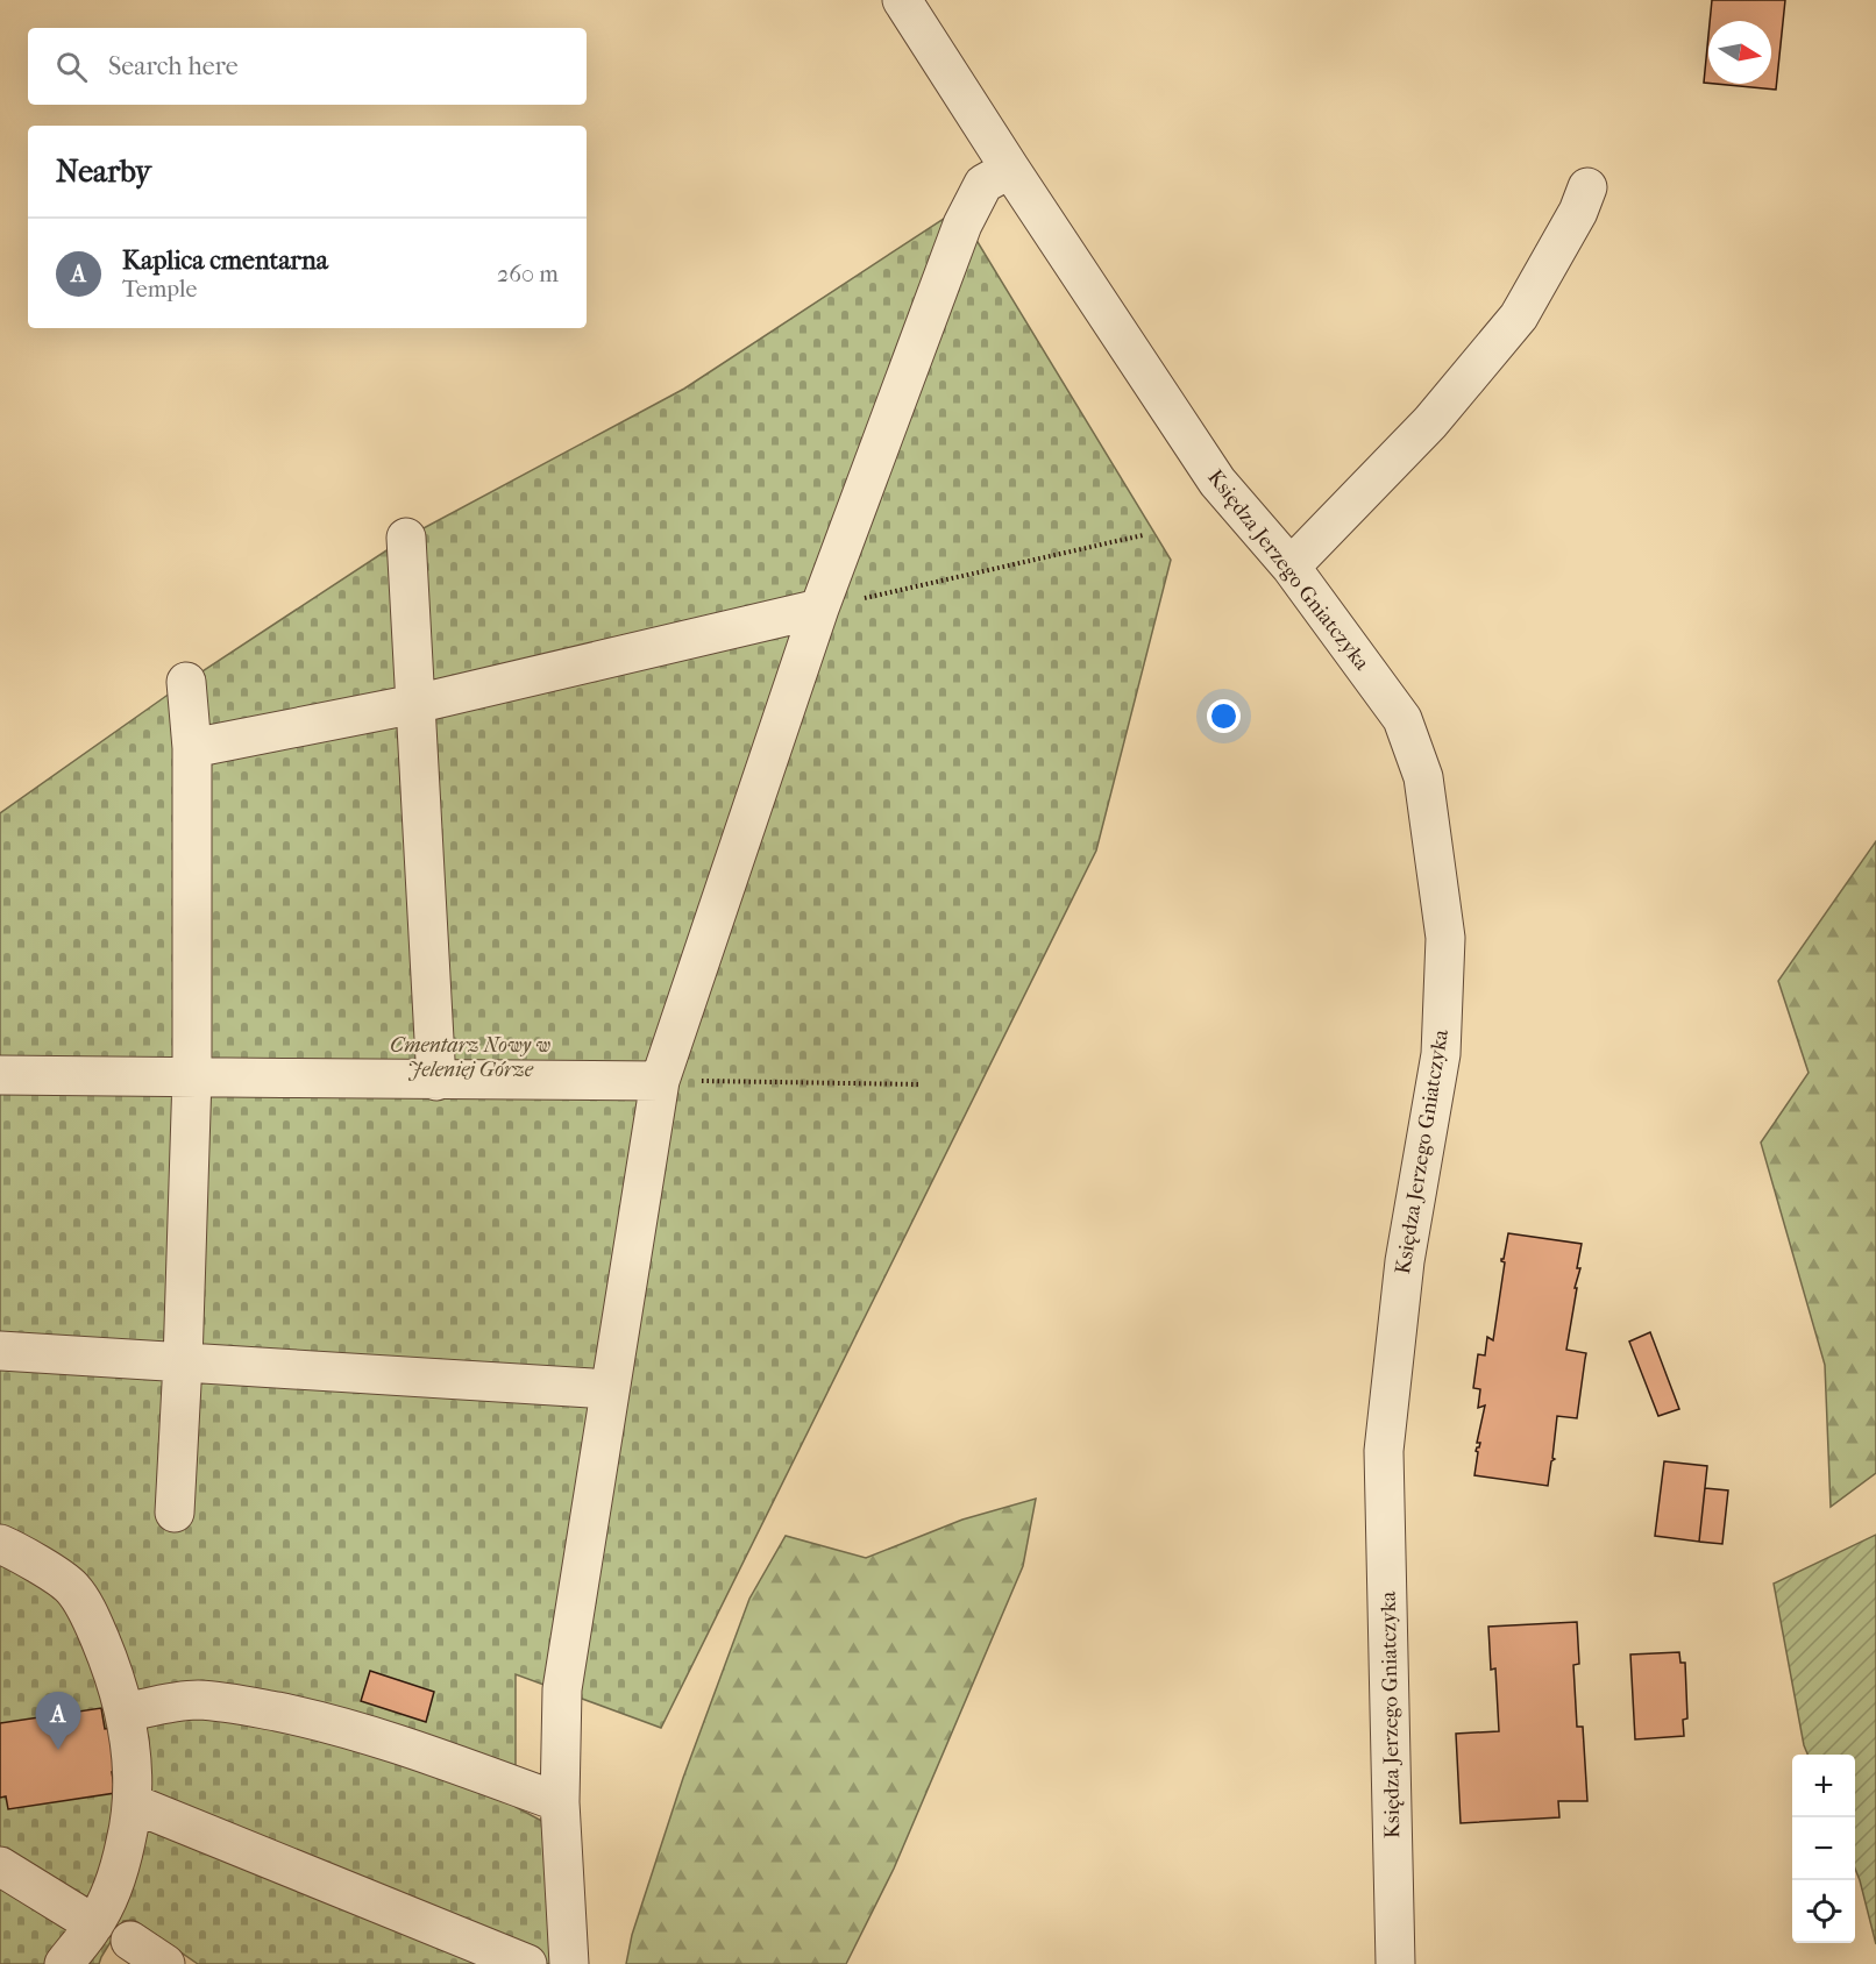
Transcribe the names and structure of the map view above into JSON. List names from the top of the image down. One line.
{"streets":{"street":["Księdza Jerzego Gniatczyka"]},"parks":["Cmentarz Nowy w Jeleniej Górze"],"north":"right","page":{"search":"Search here","heading":"Nearby","list":[{"mark":"A","name":"Kaplica cmentarna","note":"Temple","value":"260 m"}],"pins":"A","map_buttons":["+","−"]}}
